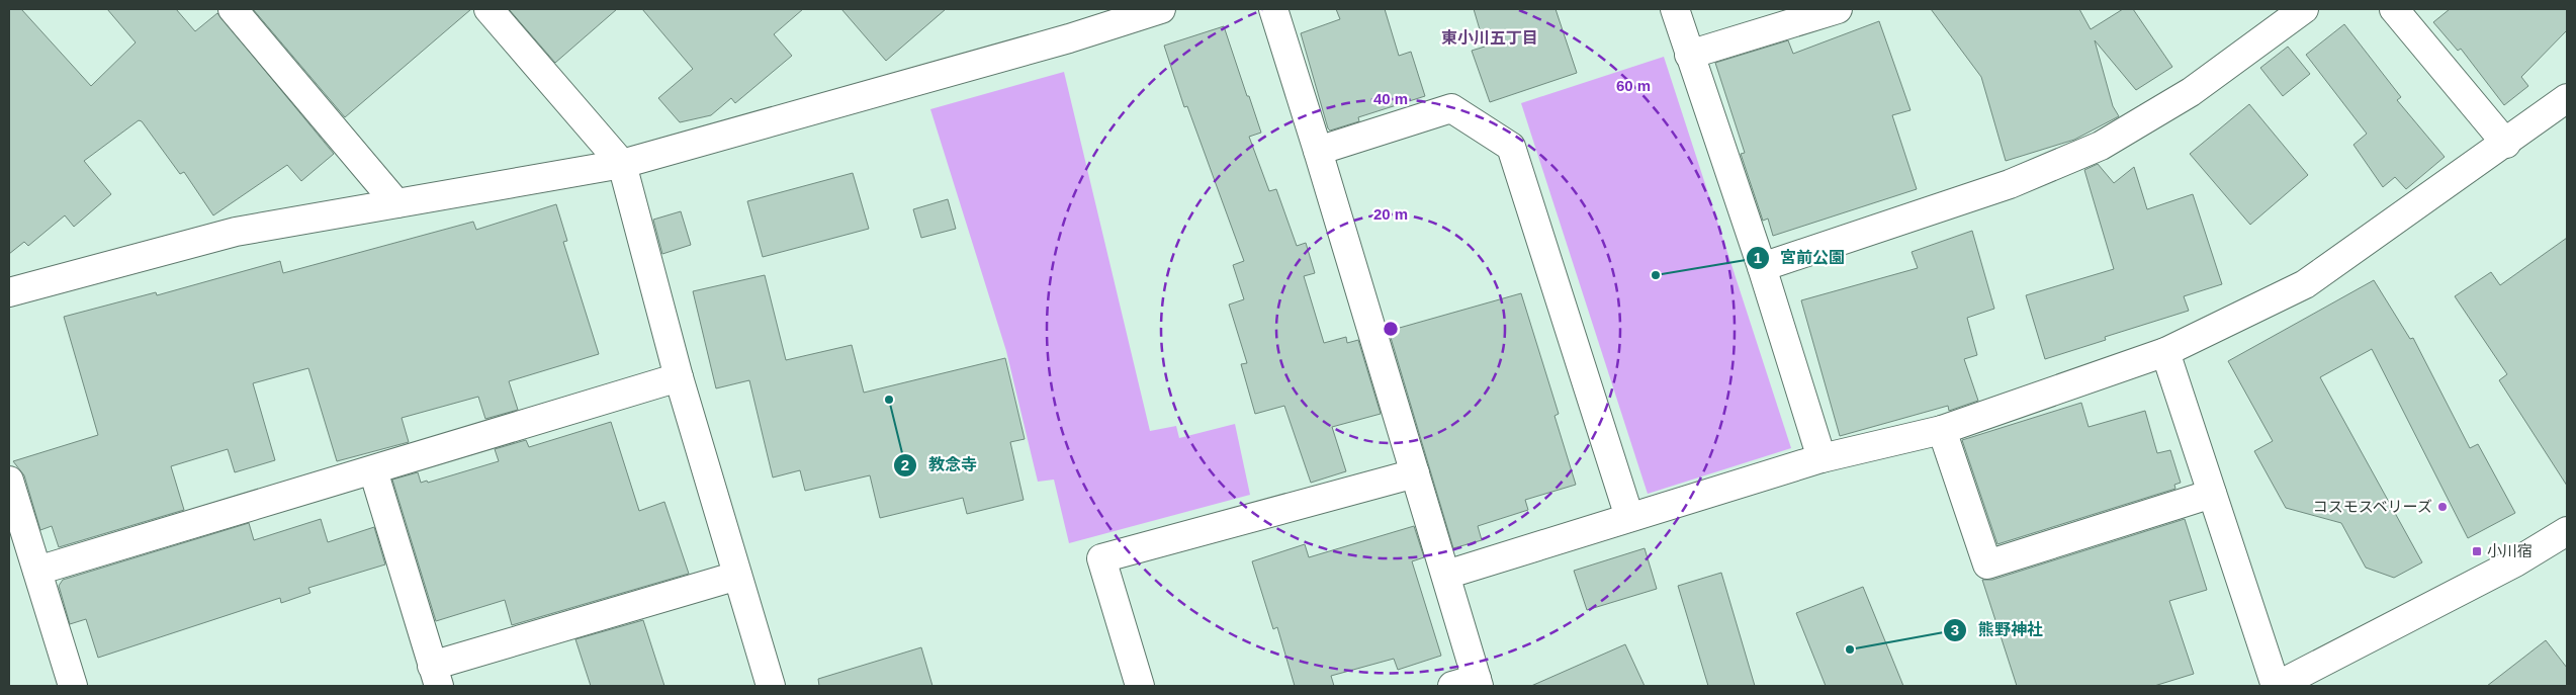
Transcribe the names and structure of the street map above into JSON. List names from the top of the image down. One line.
{"districts":["東小川五丁目"],"places":{"other":["宮前公園","教念寺","コスモスベリーズ","熊野神社"],"transit":["小川宿"]},"rings":["60 m","40 m","20 m"]}
